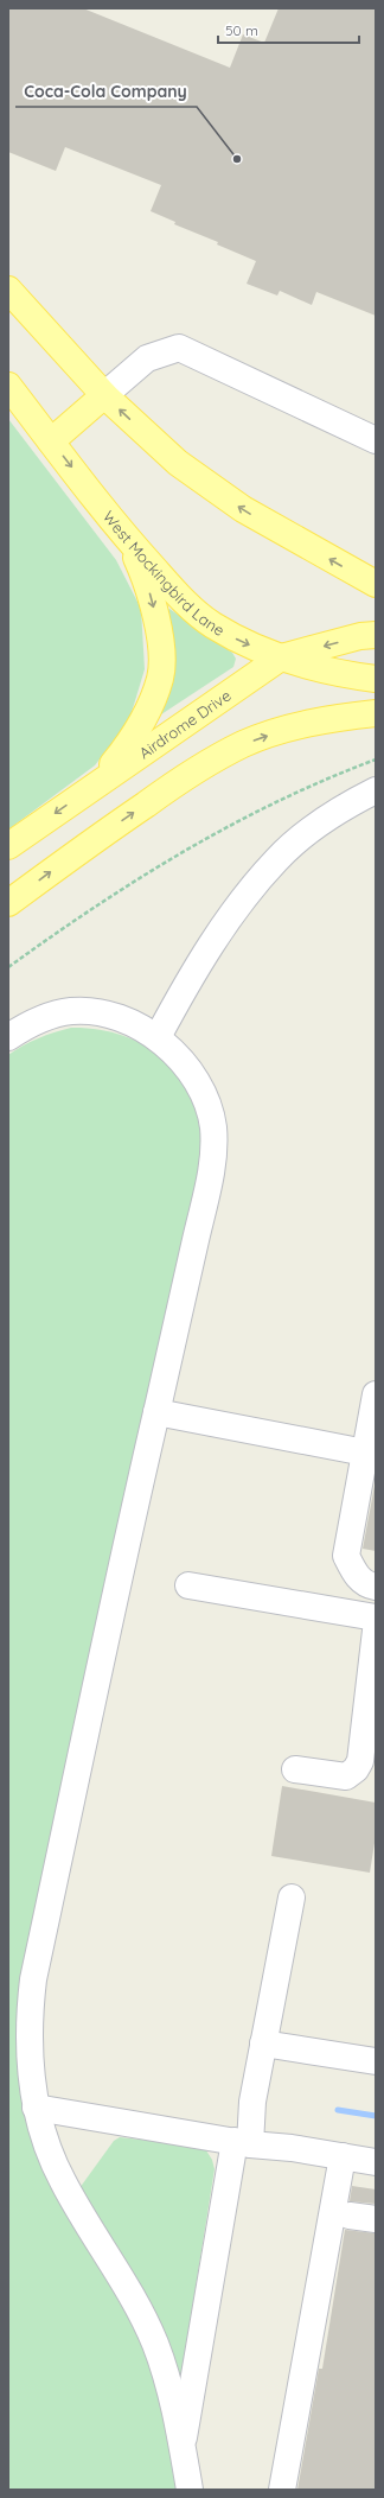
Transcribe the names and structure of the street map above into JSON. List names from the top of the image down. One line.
{"streets":{"main road":["West Mockingbird Lane","Airdrome Drive"]},"crossings":[["West Mockingbird Lane","Airdrome Drive"]],"places":["Coca-Cola Company"],"scale_bar":"50 m"}
